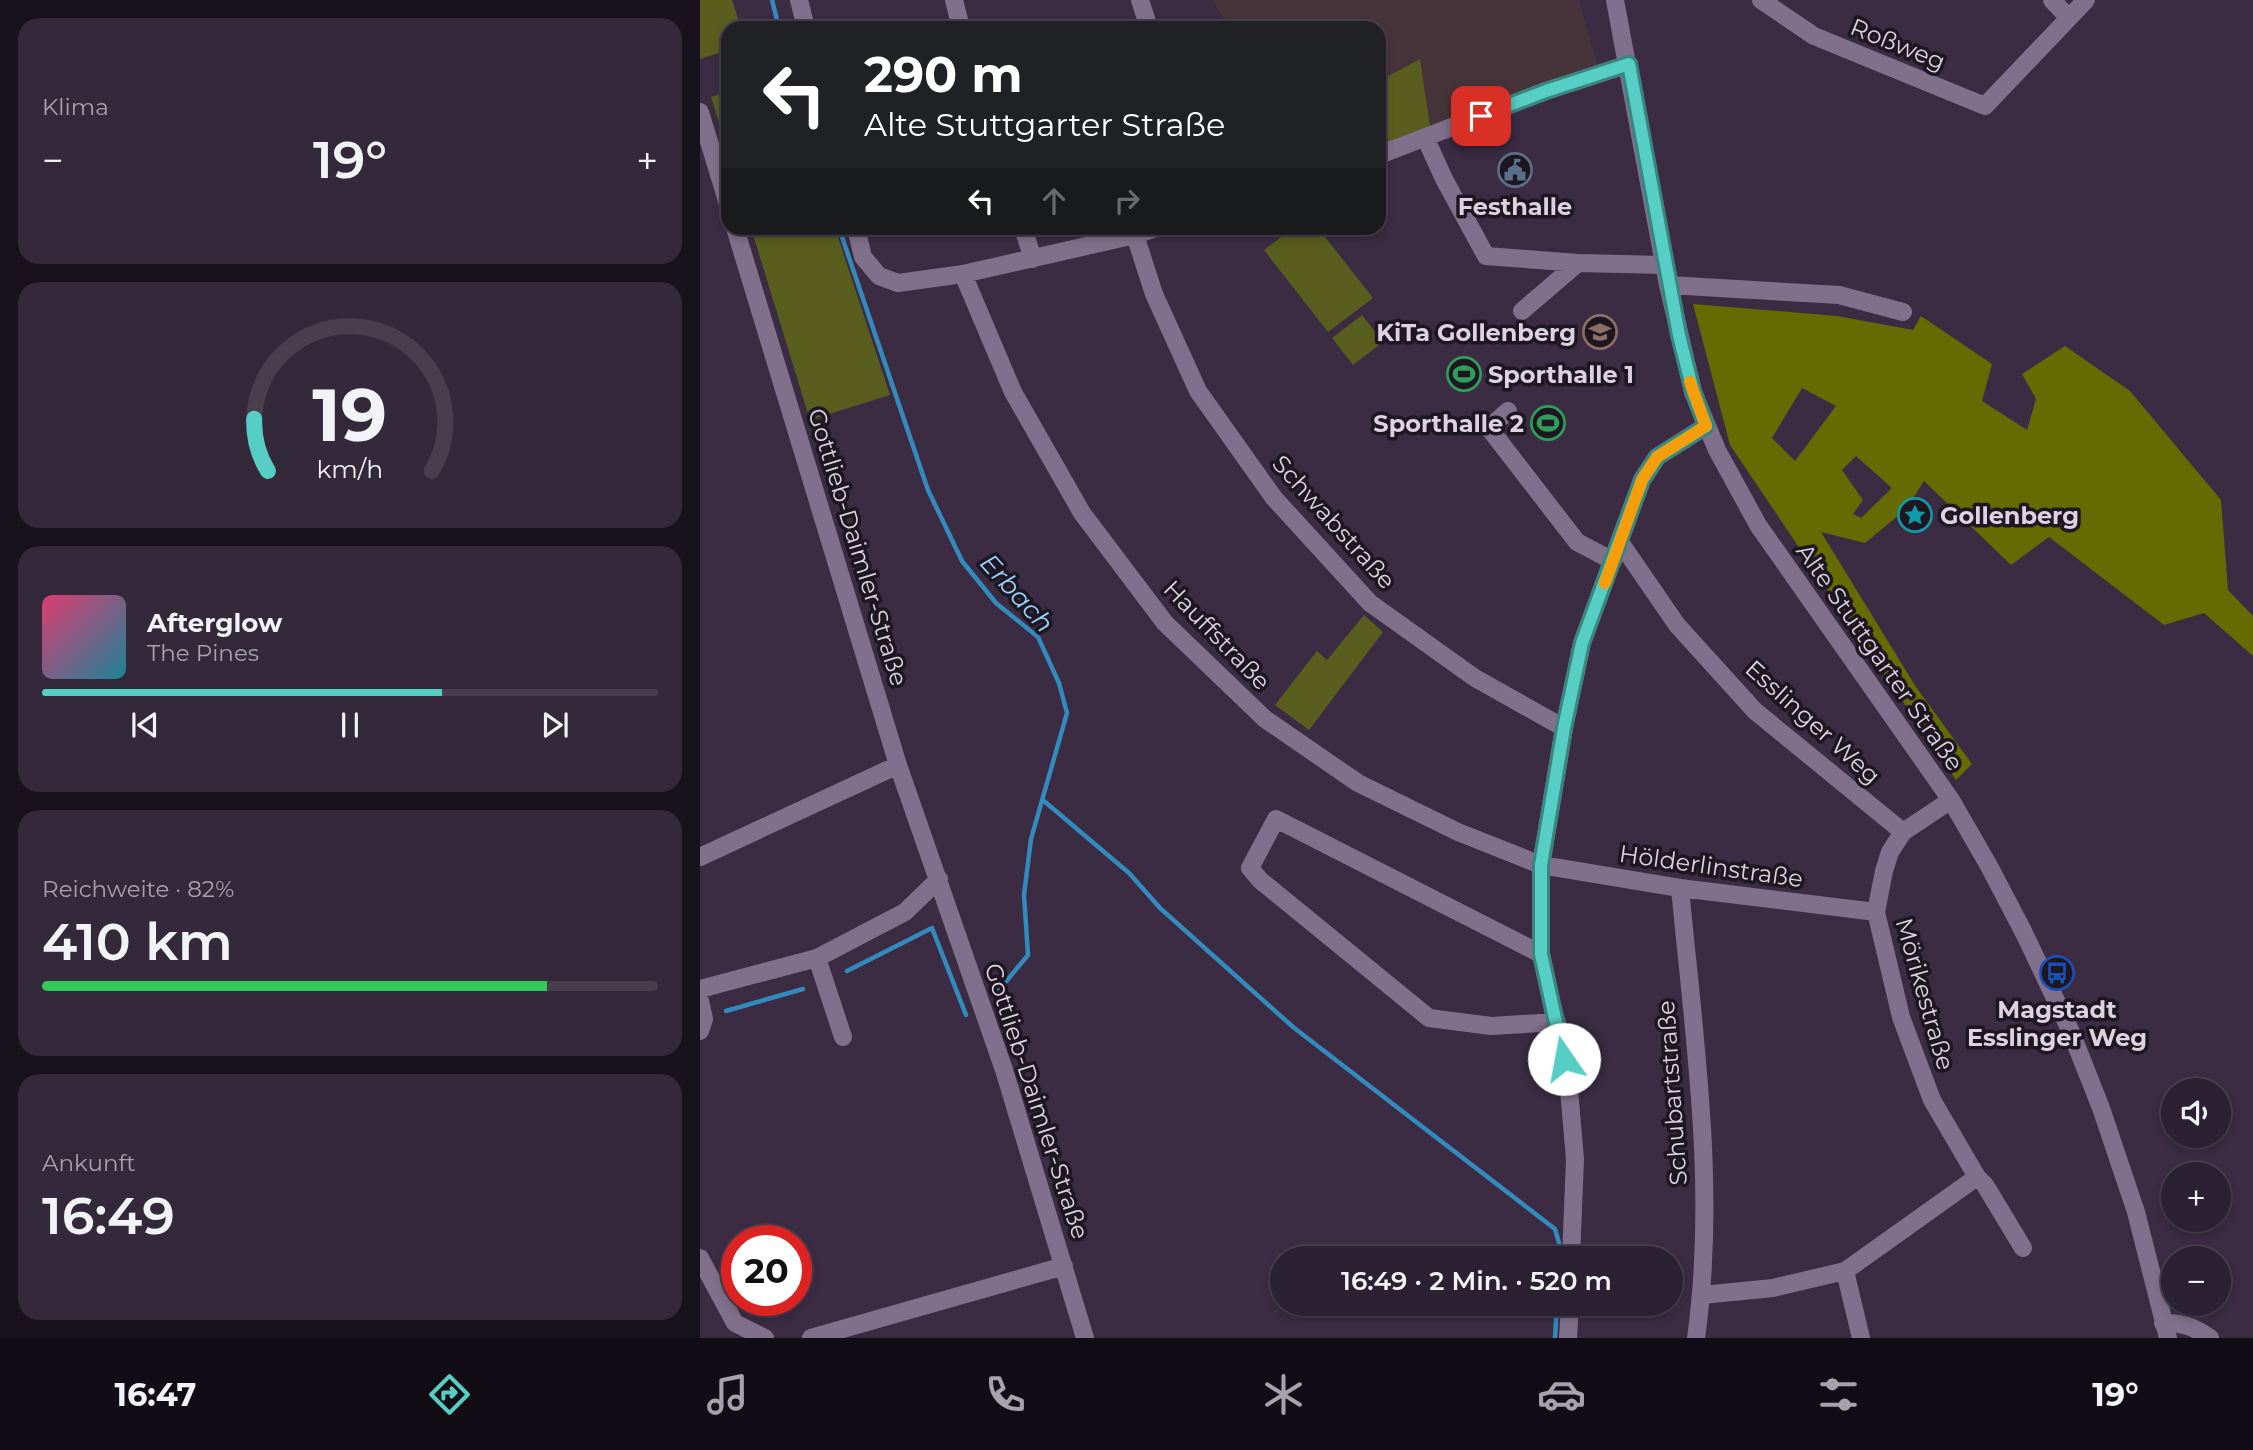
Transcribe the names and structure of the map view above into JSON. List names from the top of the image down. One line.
{"streets":{"street":["Roßweg","Schwabstraße","Gottlieb-Daimler-Straße","Hauffstraße","Alte Stuttgarter Straße","Esslinger Weg","Hölderlinstraße","Mörikestraße","Schubartstraße"]},"crossings":[["Hauffstraße","Hölderlinstraße"],["Alte Stuttgarter Straße","Mörikestraße"],["Esslinger Weg","Mörikestraße"],["Hölderlinstraße","Mörikestraße"],["Hölderlinstraße","Schubartstraße"]],"water":["Erbach"],"places":{"public building":["Festhalle"],"school or university":["KiTa Gollenberg"],"sports":["Sporthalle 1","Sporthalle 2"],"place":["Gollenberg"],"bus stop":["Magstadt Esslinger Weg"]},"page":{"tile":["Klima",["Reichweite · 82%","410 km"],["Ankunft","16:49"]],"turn":["290 m","Alte Stuttgarter Straße"],"heat":["−","19°","+"],"song":["Afterglow","The Pines"],"map_buttons":["+","−"],"limit":"20","trip":"16:49 · 2 Min. · 520 m","tabs":["16:47","19°"],"gauge":["19","km/h"]}}
